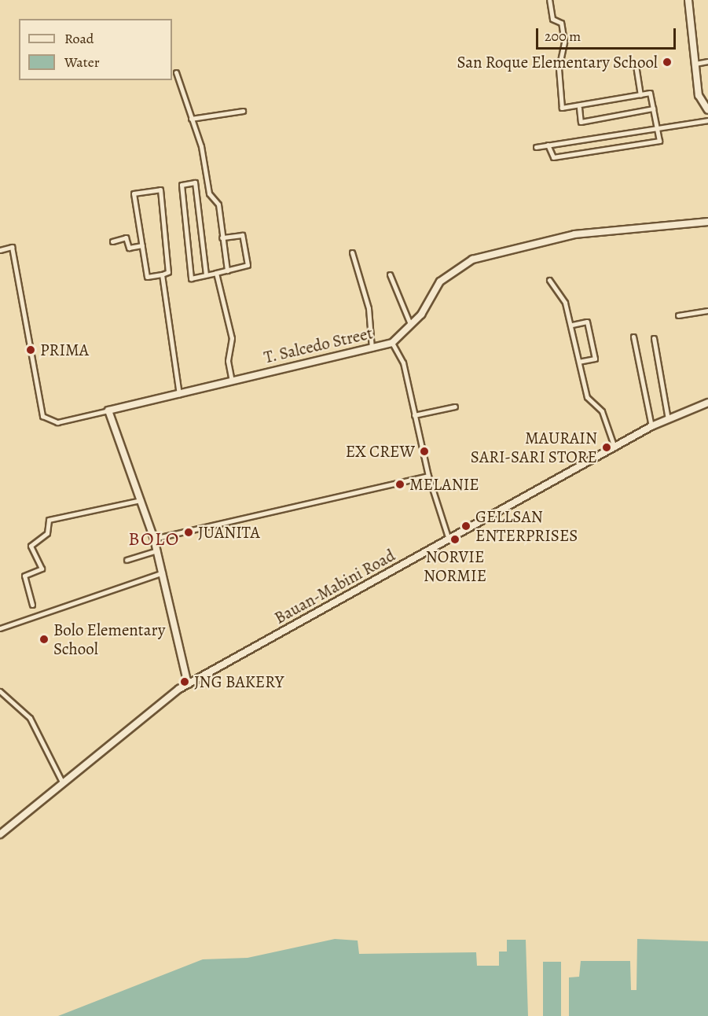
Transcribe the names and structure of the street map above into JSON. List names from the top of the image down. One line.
{"streets":{"street":["T. Salcedo Street","Bauan-Mabini Road"]},"districts":["BOLO"],"places":["San Roque Elementary School","PRIMA","MAURAIN SARI-SARI STORE","EX CREW","MELANIE","GELLSAN ENTERPRISES","JUANITA","NORVIE NORMIE","Bolo Elementary School","JNG BAKERY"],"legend":["Road","Water"],"scale_bar":"200 m"}
